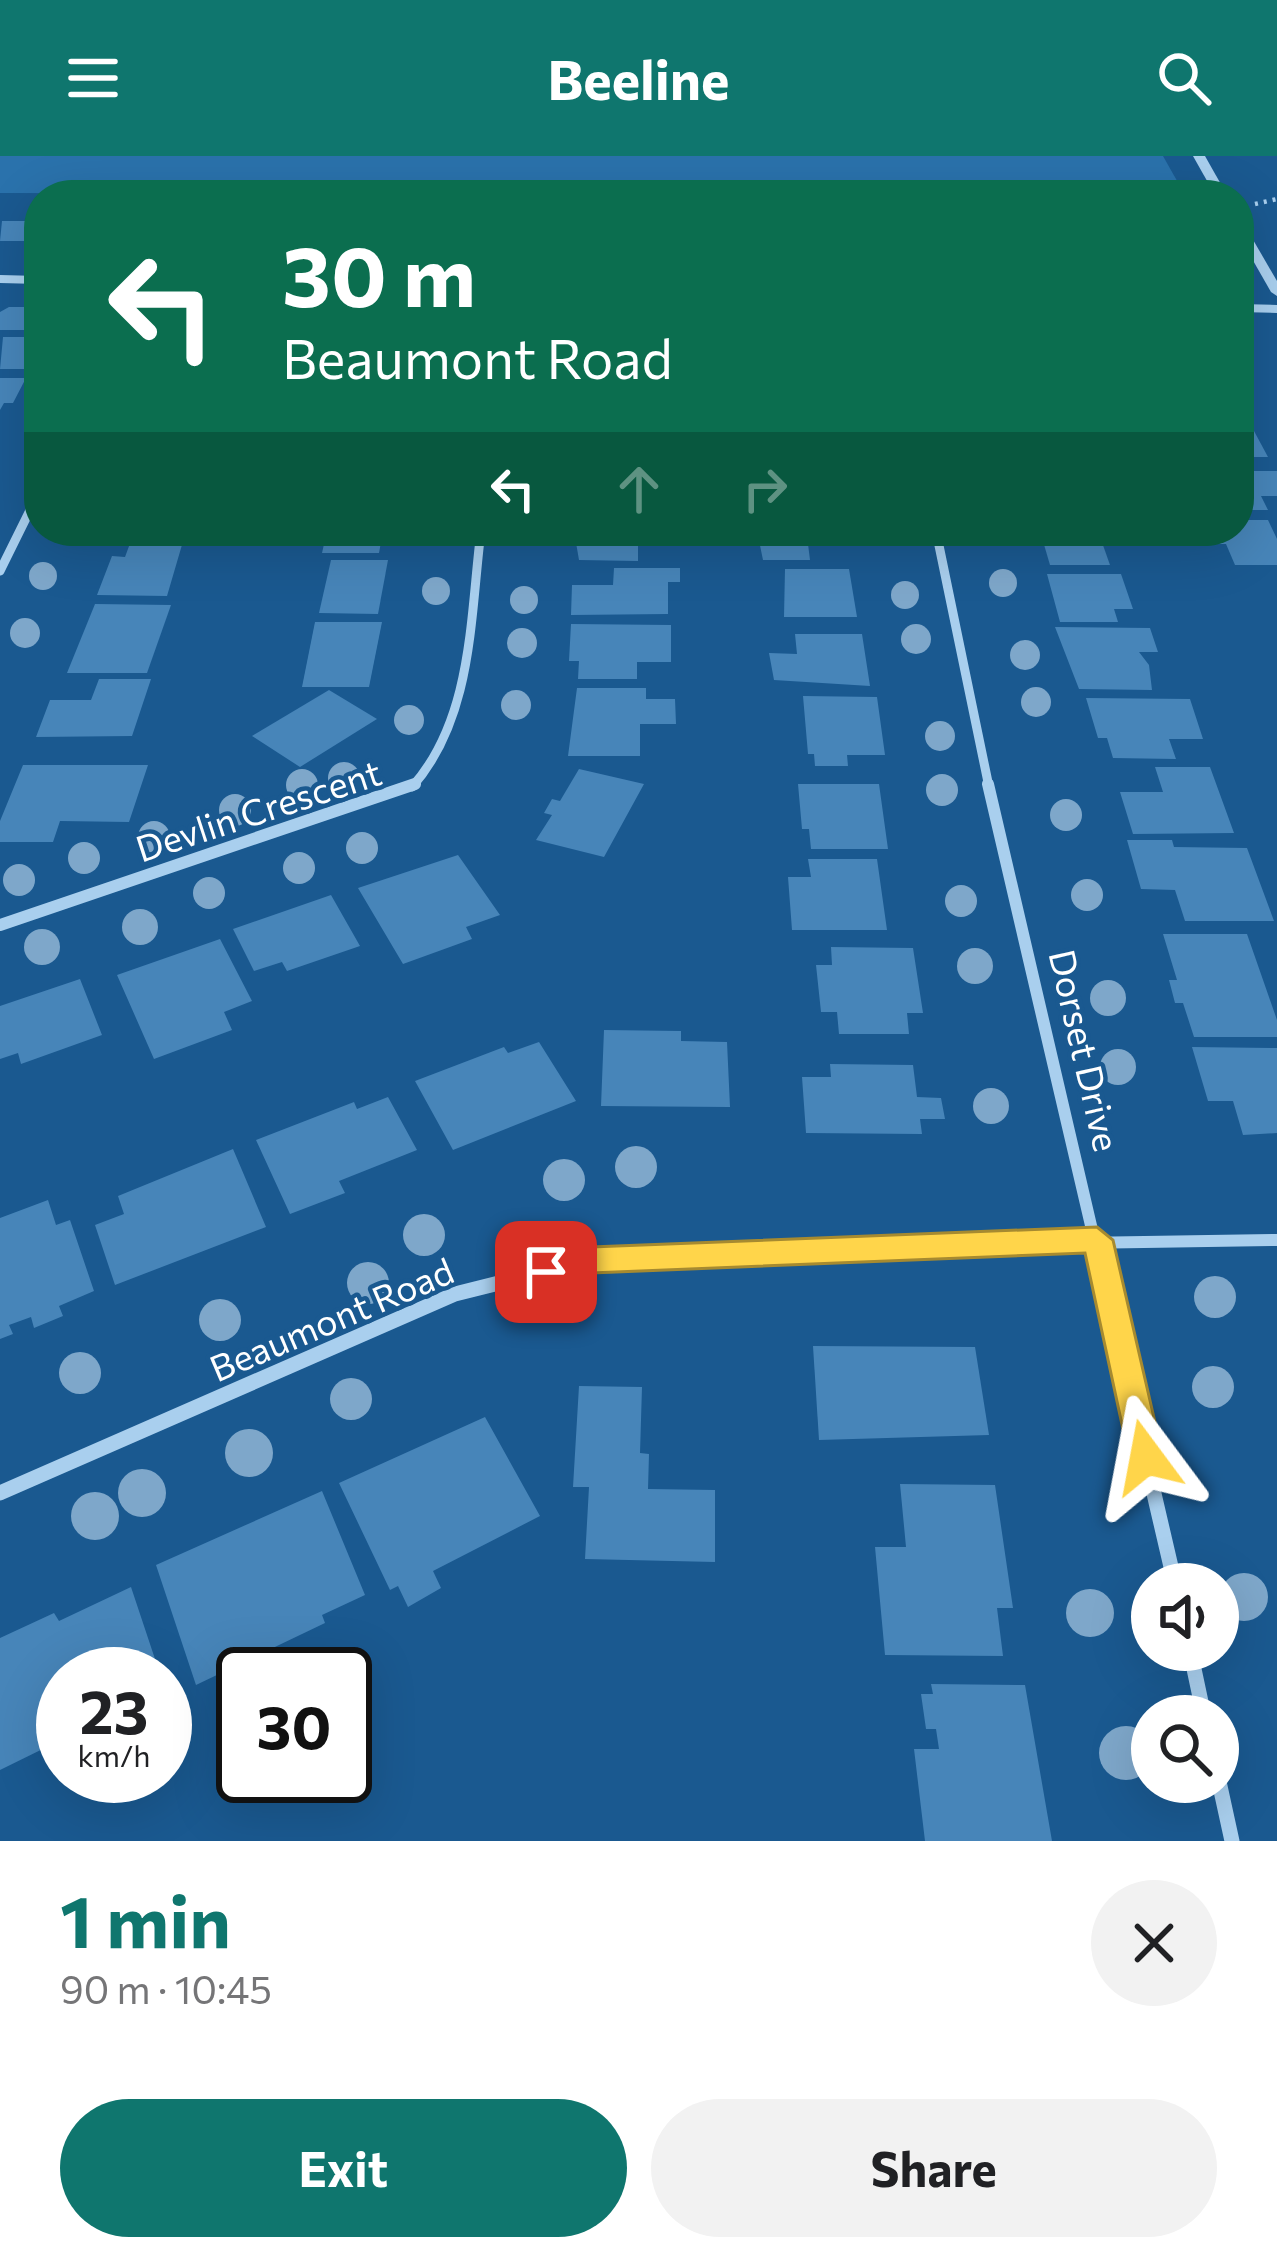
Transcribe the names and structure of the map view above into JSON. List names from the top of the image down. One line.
{"streets":{"street":["Devlin Crescent","Dorset Drive","Beaumont Road"]},"crossings":[["Dorset Drive","Beaumont Road"]],"page":{"header":"Beeline","turn":["30 m","Beaumont Road"],"speed":"23 km/h","limit":"30","heading":["1 min","90 m · 10:45"],"buttons":["Exit","Share"]}}
